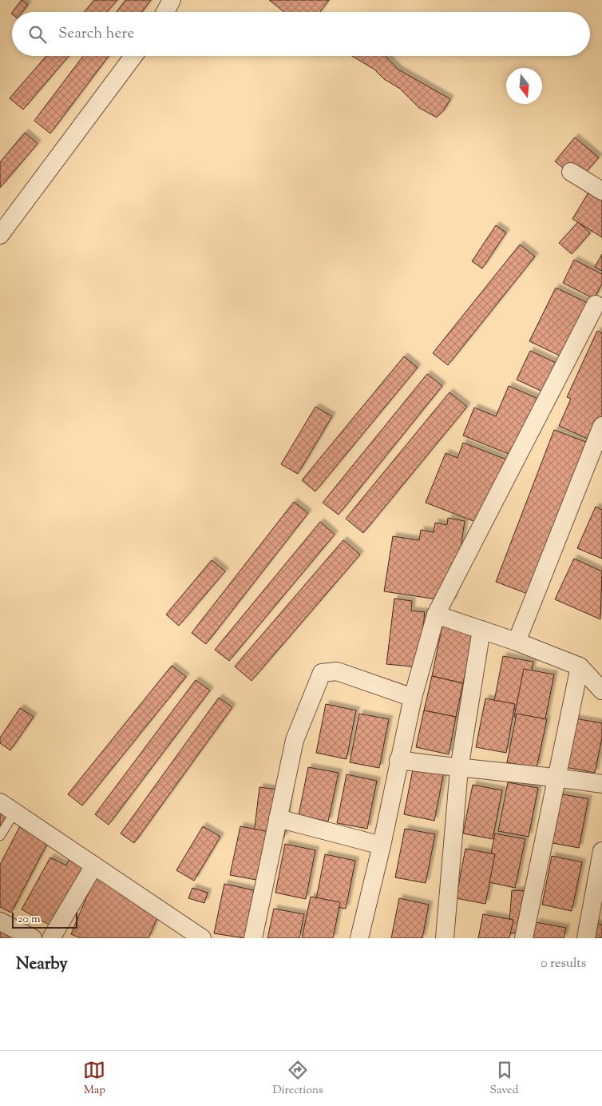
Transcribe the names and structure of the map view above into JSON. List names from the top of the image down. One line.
{"scale_bar":"20 m","north":"bottom","page":{"search":"Search here","scale":"20 m","heading":["Nearby","0 results"],"nav":["Map","Directions","Saved"]}}
